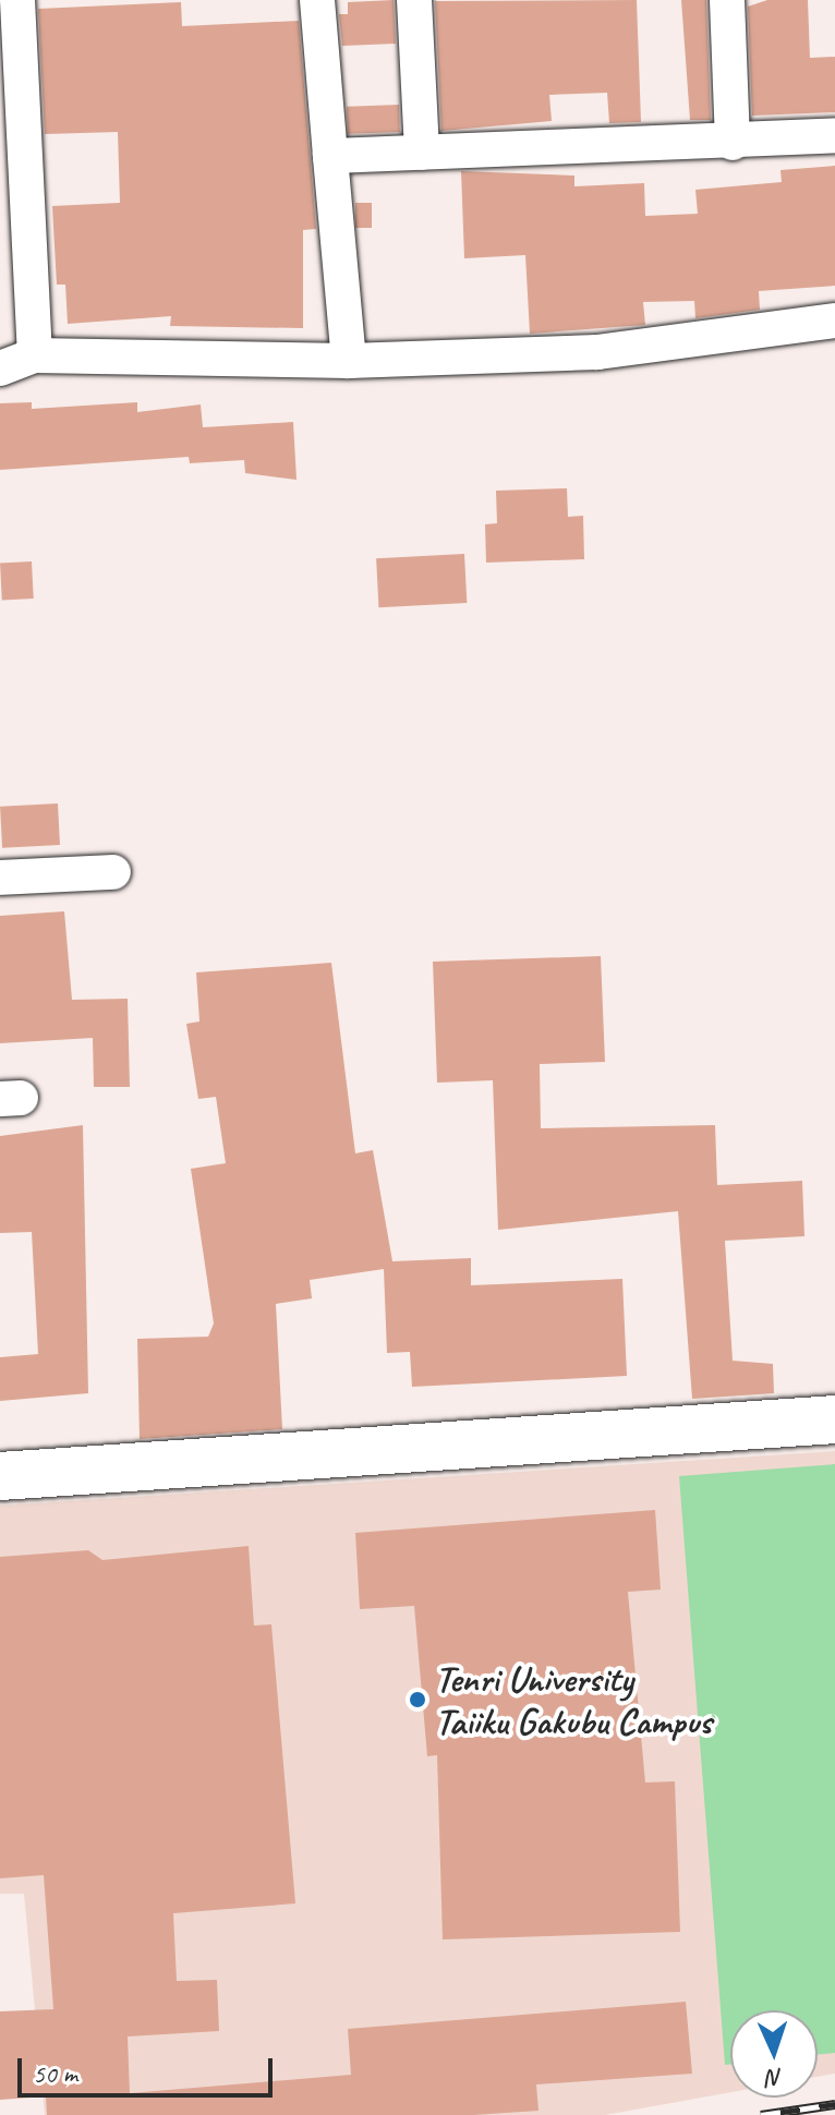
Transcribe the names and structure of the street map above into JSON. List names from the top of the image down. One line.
{"places":["Tenri University Taiiku Gakubu Campus"],"scale_bar":"50 m","north":"bottom"}
